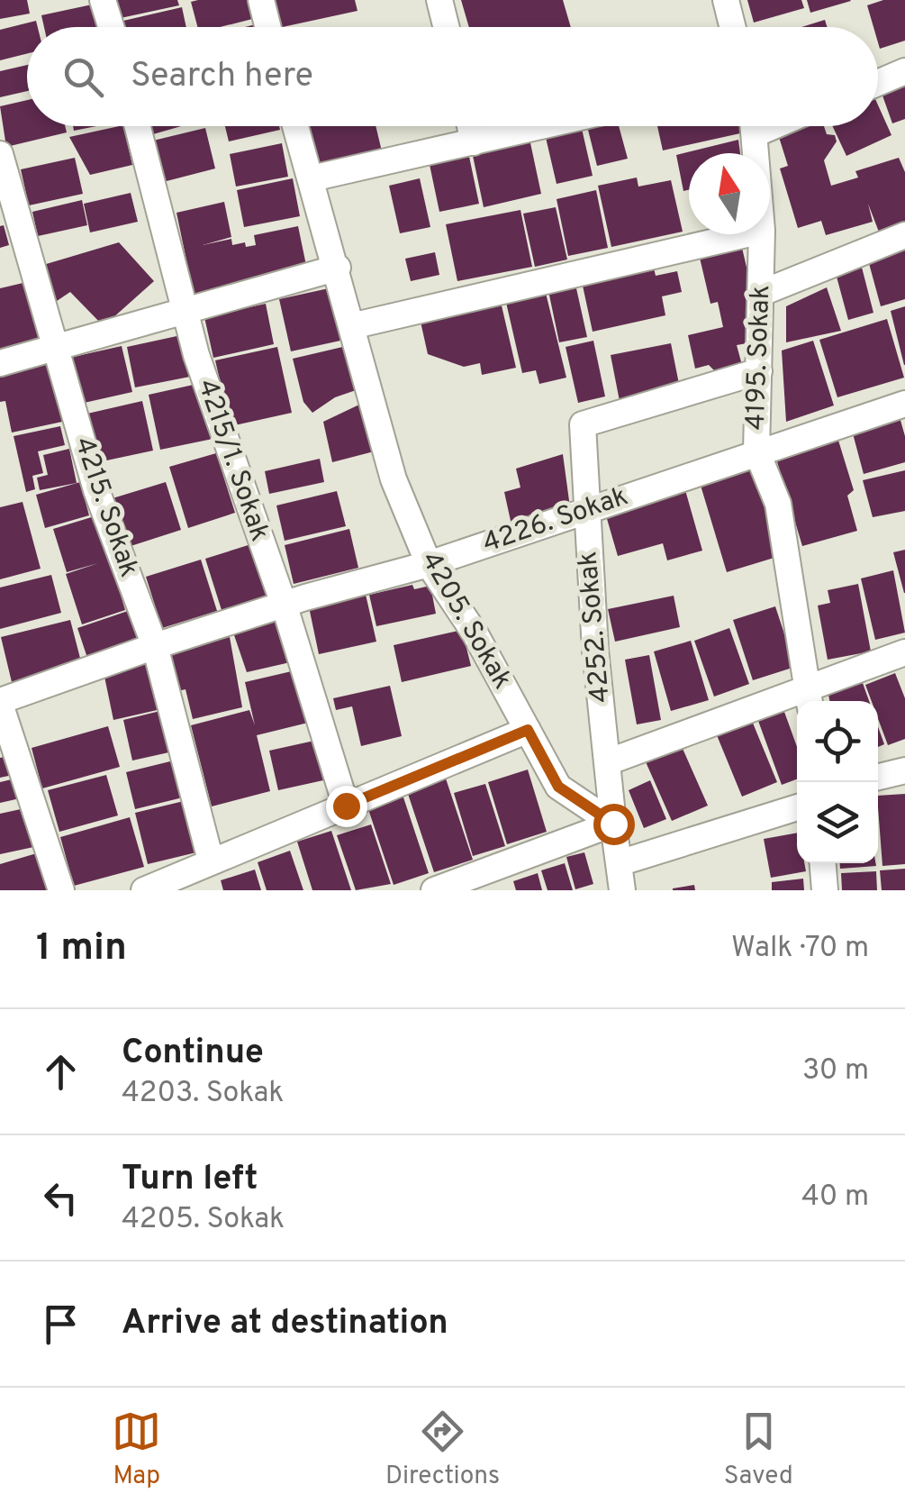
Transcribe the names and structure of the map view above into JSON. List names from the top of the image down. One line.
{"streets":{"street":["4195. Sokak","4215/1. Sokak","4215. Sokak","4226. Sokak","4205. Sokak","4252. Sokak"]},"crossings":[["4195. Sokak","4226. Sokak"],["4195. Sokak","4252. Sokak"],["4215/1. Sokak","4226. Sokak"],["4215. Sokak","4226. Sokak"],["4226. Sokak","4205. Sokak"],["4226. Sokak","4252. Sokak"],["4205. Sokak","4252. Sokak"]],"north":"top","page":{"search":"Search here","heading":["1 min","Walk · 70 m"],"list":[["Continue","4203. Sokak","30 m"],["Turn left","4205. Sokak","40 m"],"Arrive at destination"],"nav":["Map","Directions","Saved"]}}
